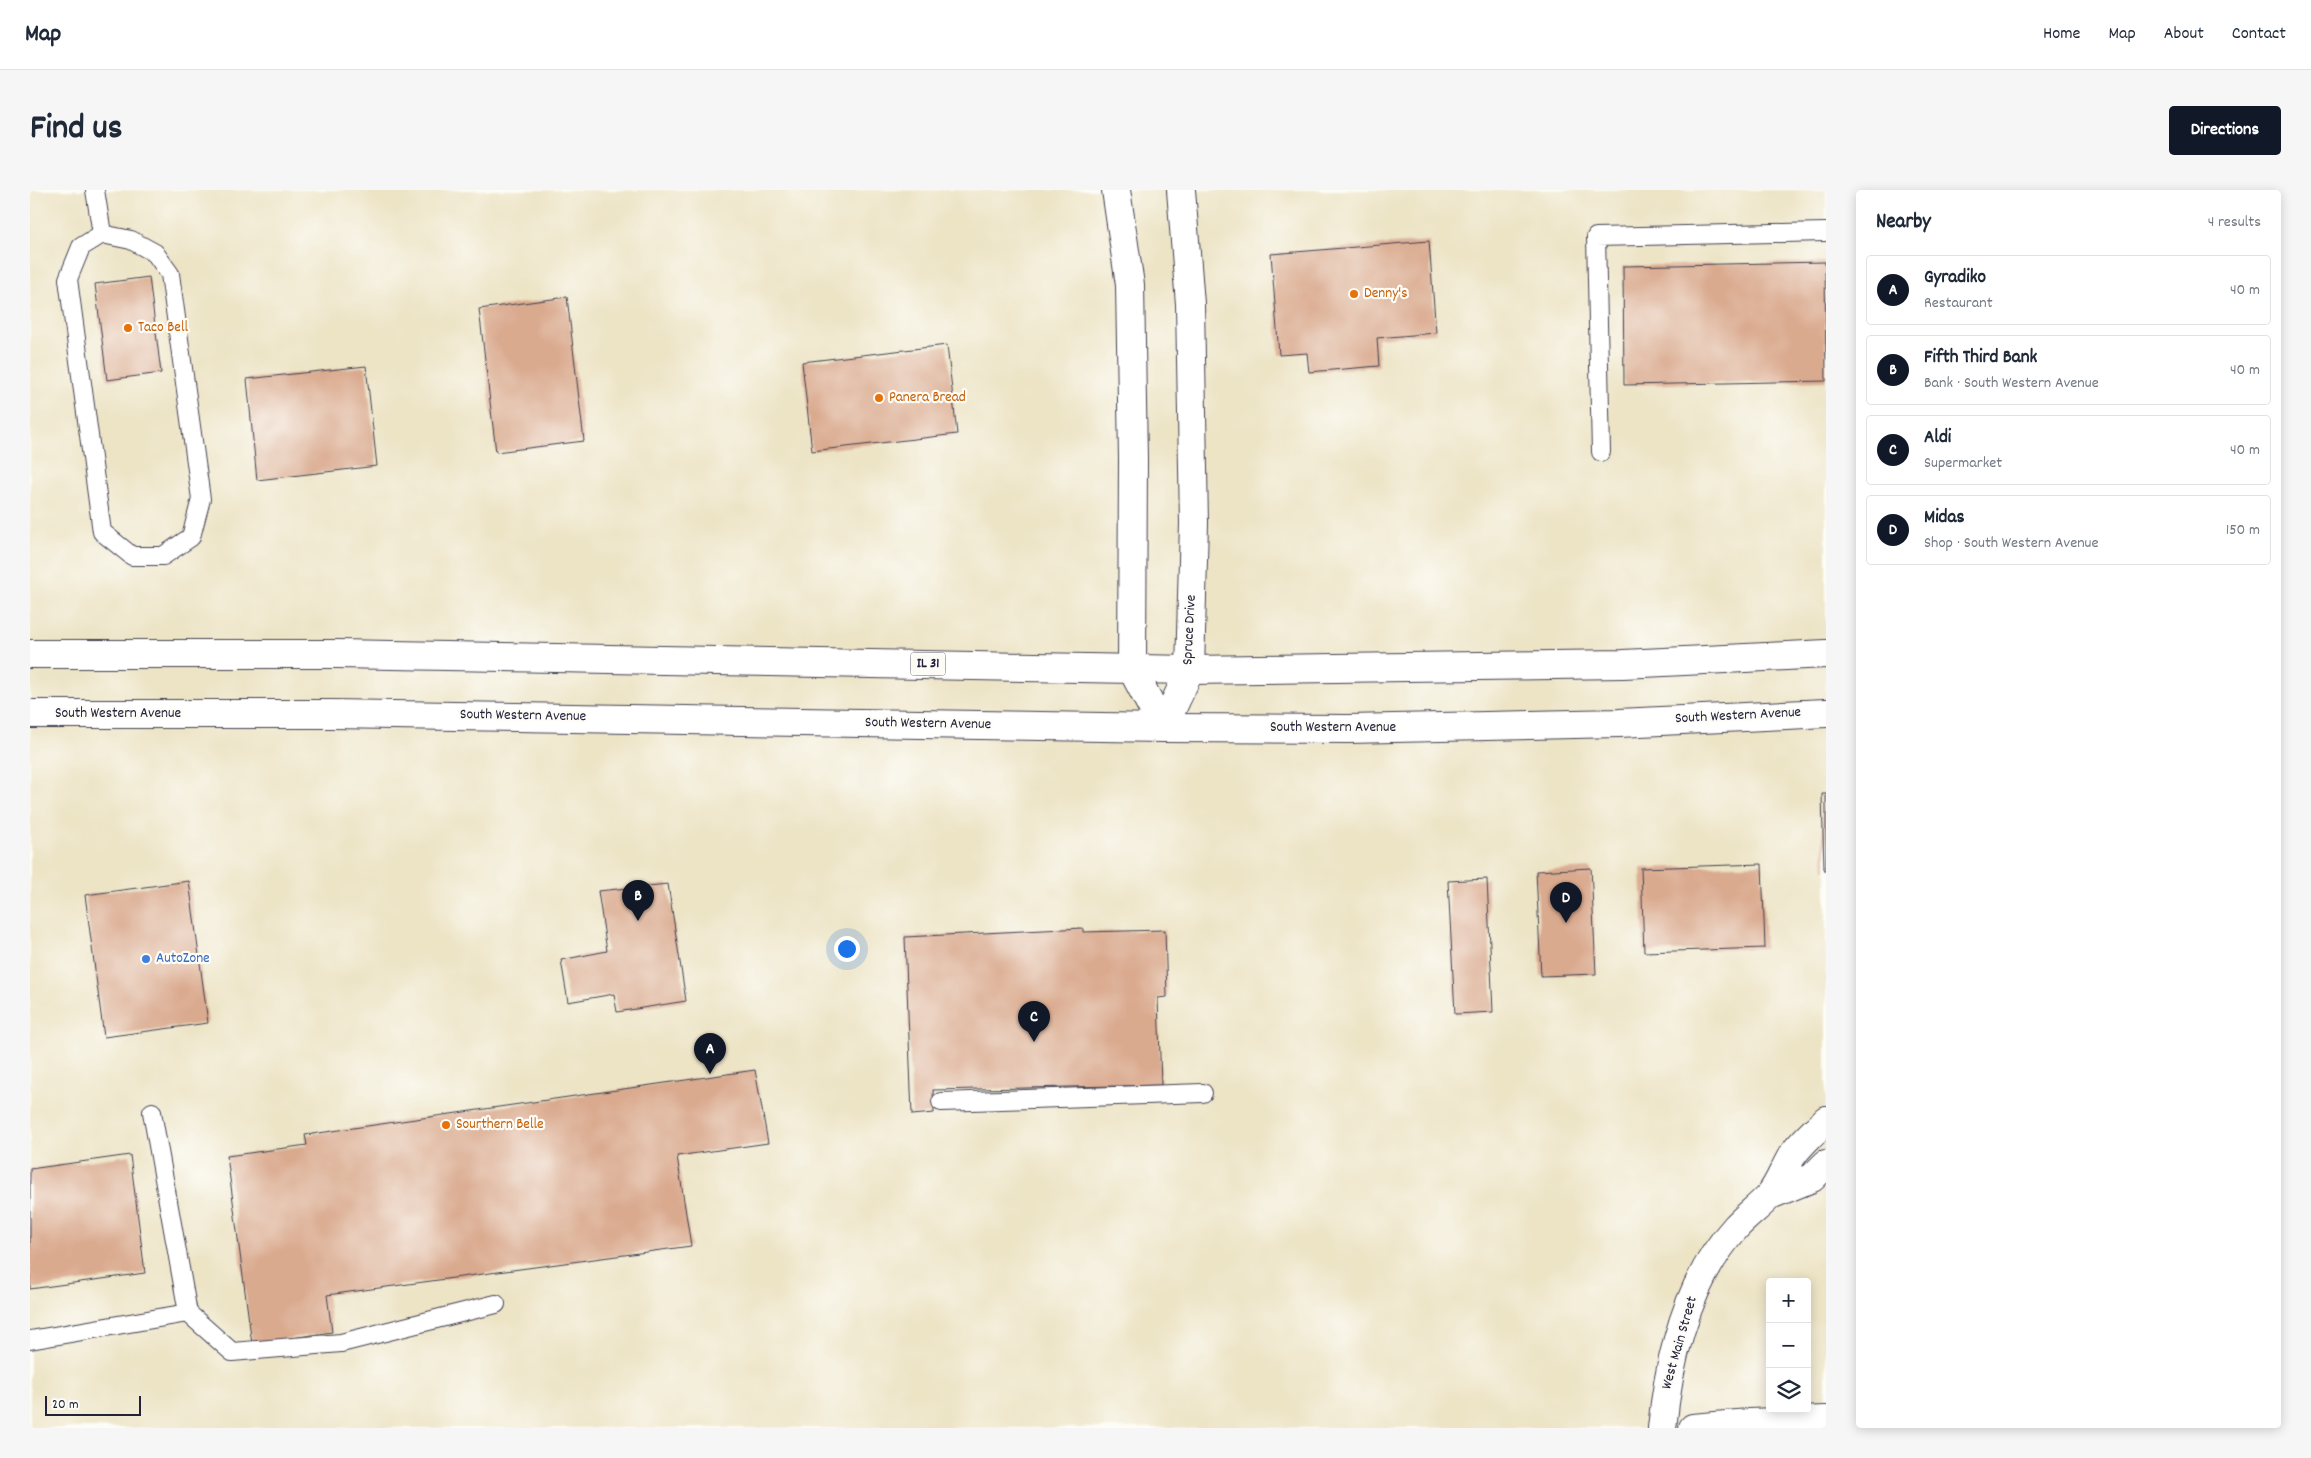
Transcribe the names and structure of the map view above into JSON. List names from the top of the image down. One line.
{"streets":{"main road":["Spruce Drive","IL 31","South Western Avenue","West Main Street"]},"crossings":[["Spruce Drive","IL 31"],["Spruce Drive","South Western Avenue"]],"places":["Denny's","Taco Bell","Panera Bread","AutoZone","Sourthern Belle"],"scale_bar":"20 m","page":{"header":"Map","nav":["Home","Map","About","Contact"],"title":"Find us","buttons":"Directions","heading":["Nearby","4 results"],"list":[{"mark":"A","name":"Gyradiko","note":"Restaurant","value":"40 m"},{"mark":"B","name":"Fifth Third Bank","note":"Bank · South Western Avenue","value":"40 m"},{"mark":"C","name":"Aldi","note":"Supermarket","value":"40 m"},{"mark":"D","name":"Midas","note":"Shop · South Western Avenue","value":"150 m"}],"pins":["B","D","C","A"],"map_buttons":["+","−"],"scale":"20 m"}}
